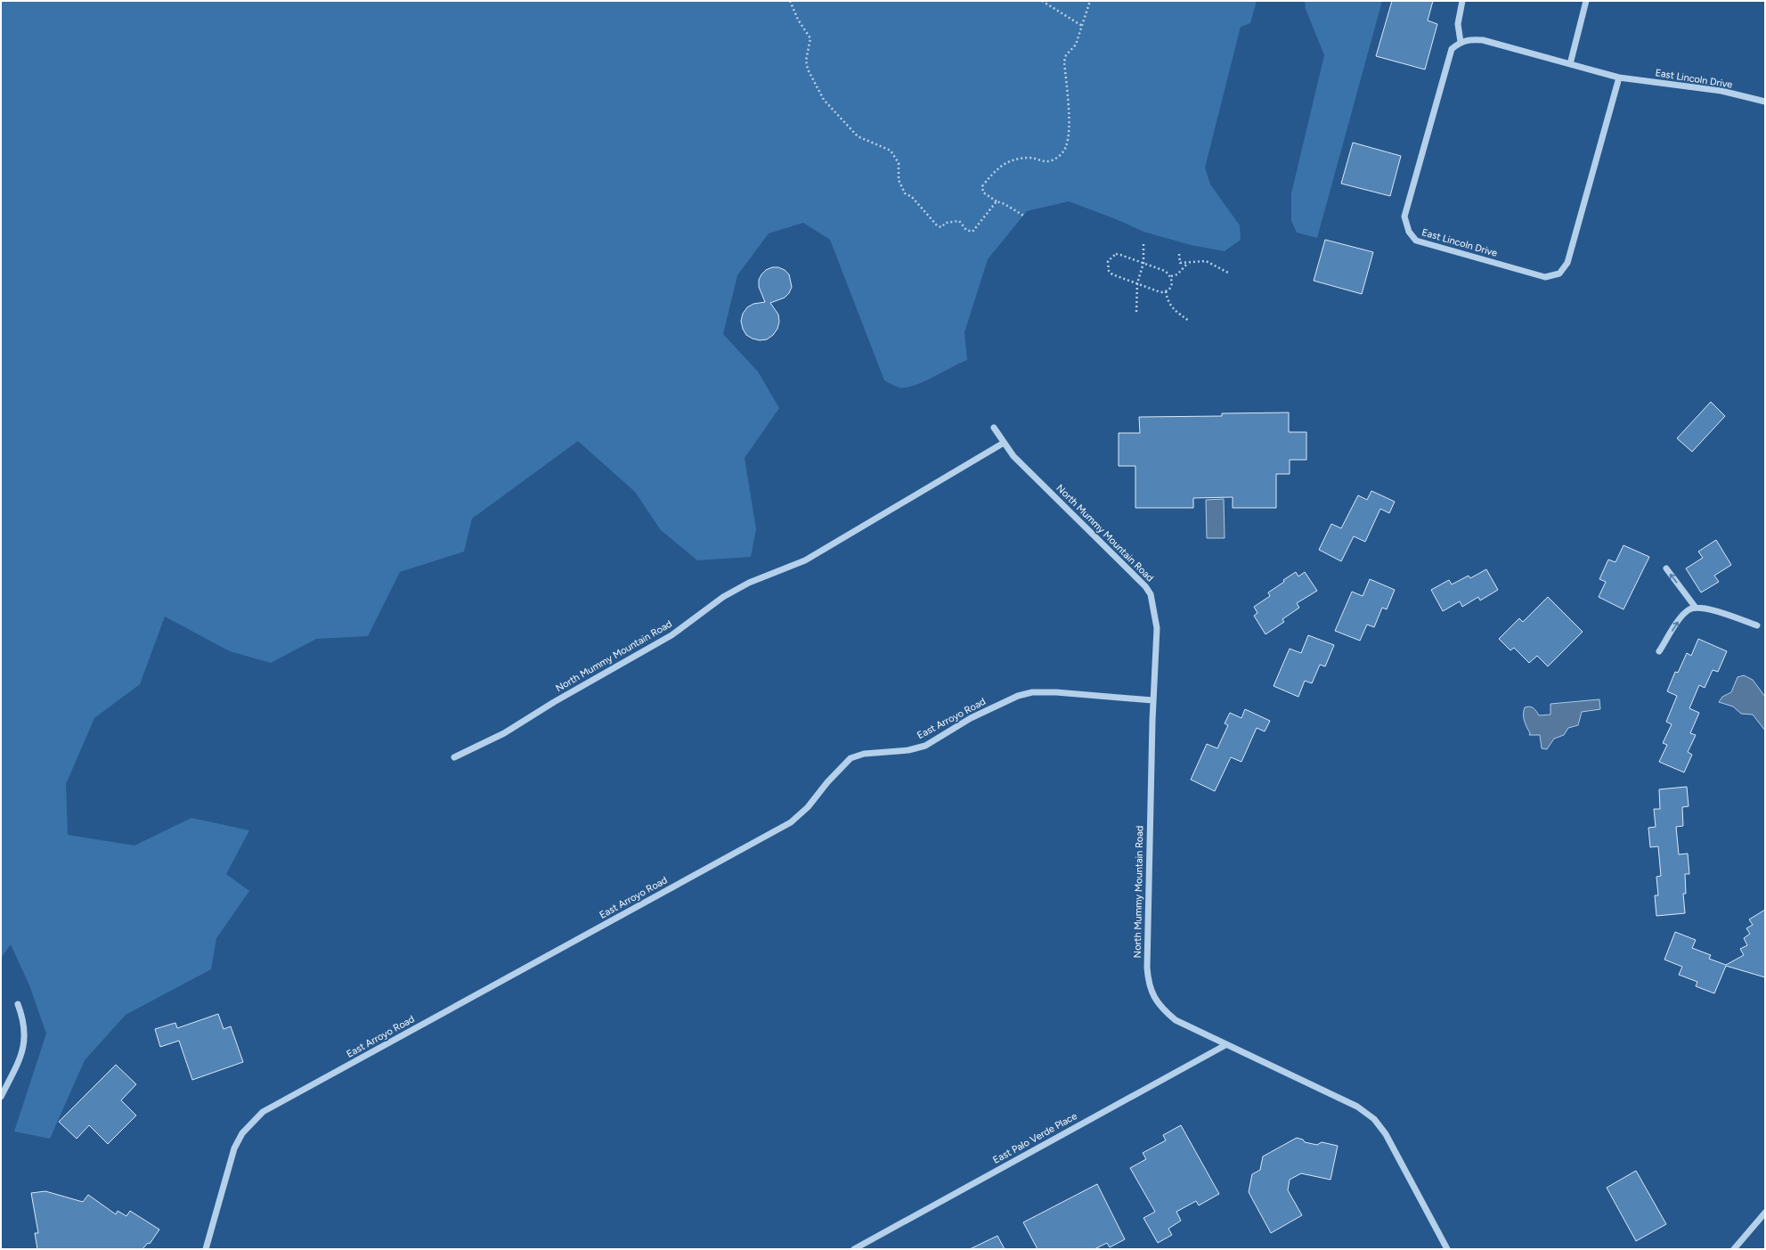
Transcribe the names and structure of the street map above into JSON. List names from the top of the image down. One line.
{"streets":{"street":["East Lincoln Drive","North Mummy Mountain Road","East Arroyo Road","East Palo Verde Place"]},"crossings":[["North Mummy Mountain Road","East Arroyo Road"],["North Mummy Mountain Road","East Palo Verde Place"]]}
